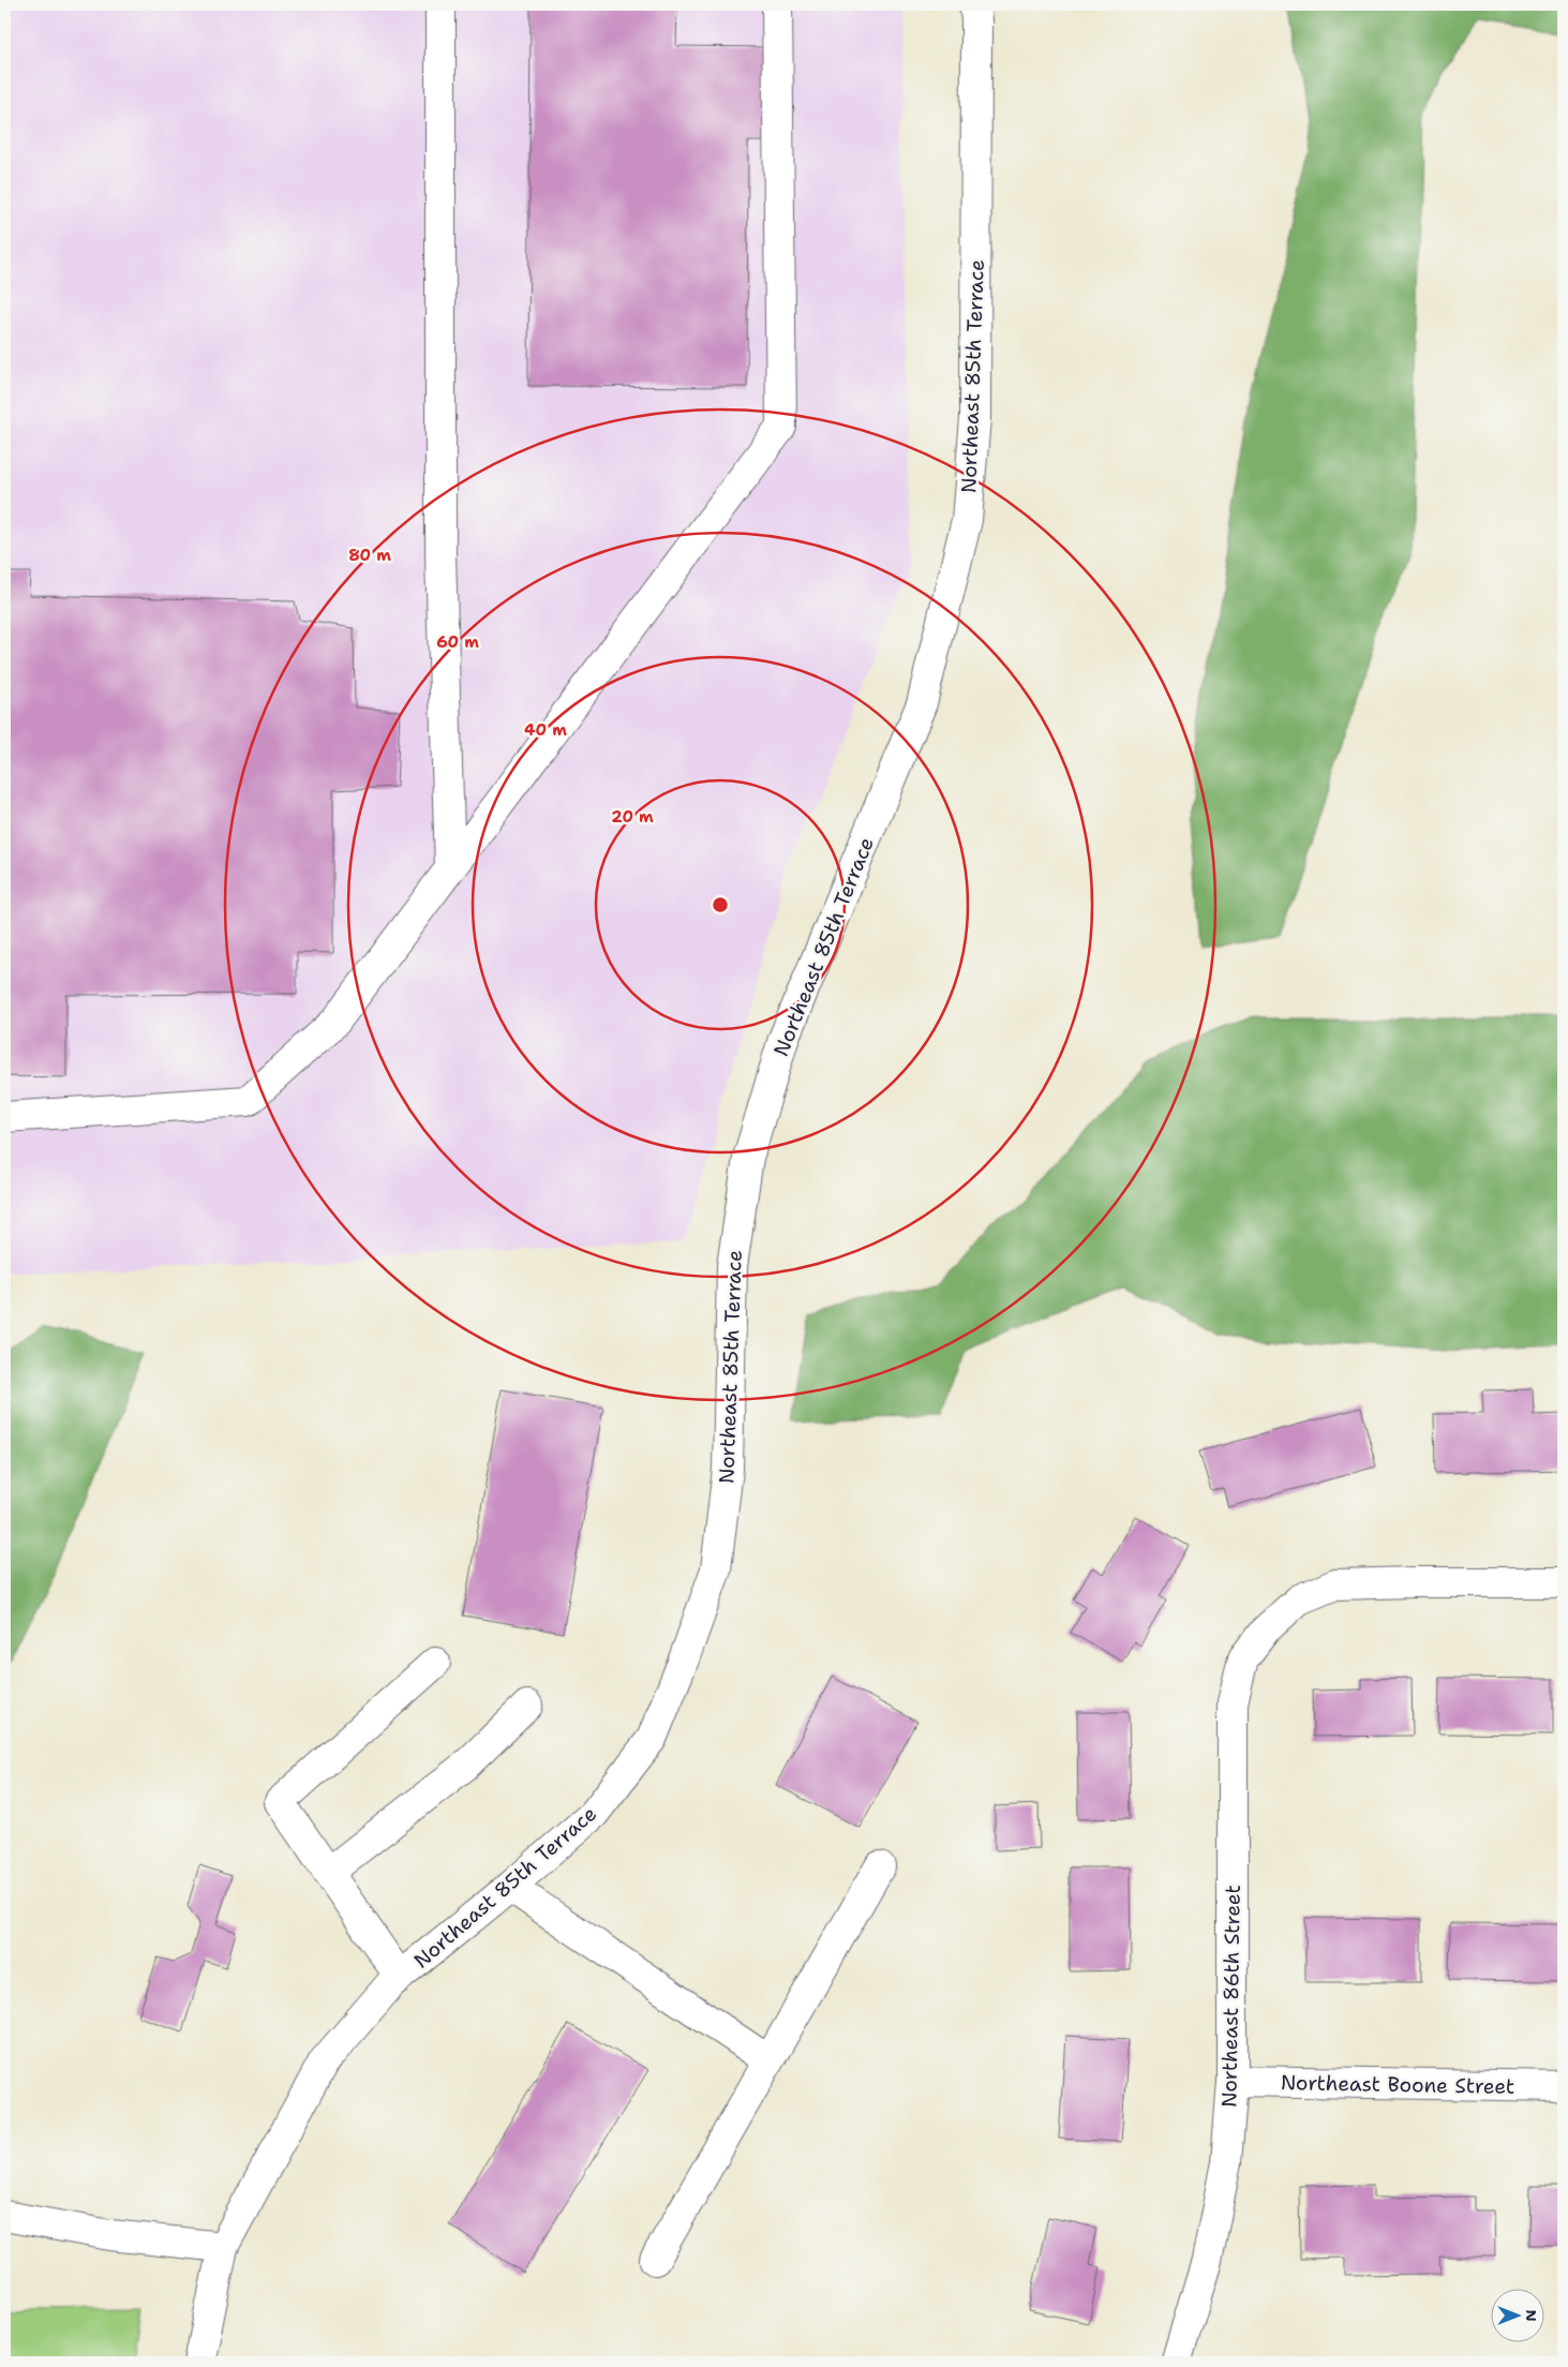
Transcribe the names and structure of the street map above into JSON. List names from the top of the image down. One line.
{"streets":{"street":["Northeast 85th Terrace","Northeast 86th Street","Northeast Boone Street"]},"crossings":[["Northeast 86th Street","Northeast Boone Street"]],"north":"right","rings":["80 m","60 m","40 m","20 m"]}
